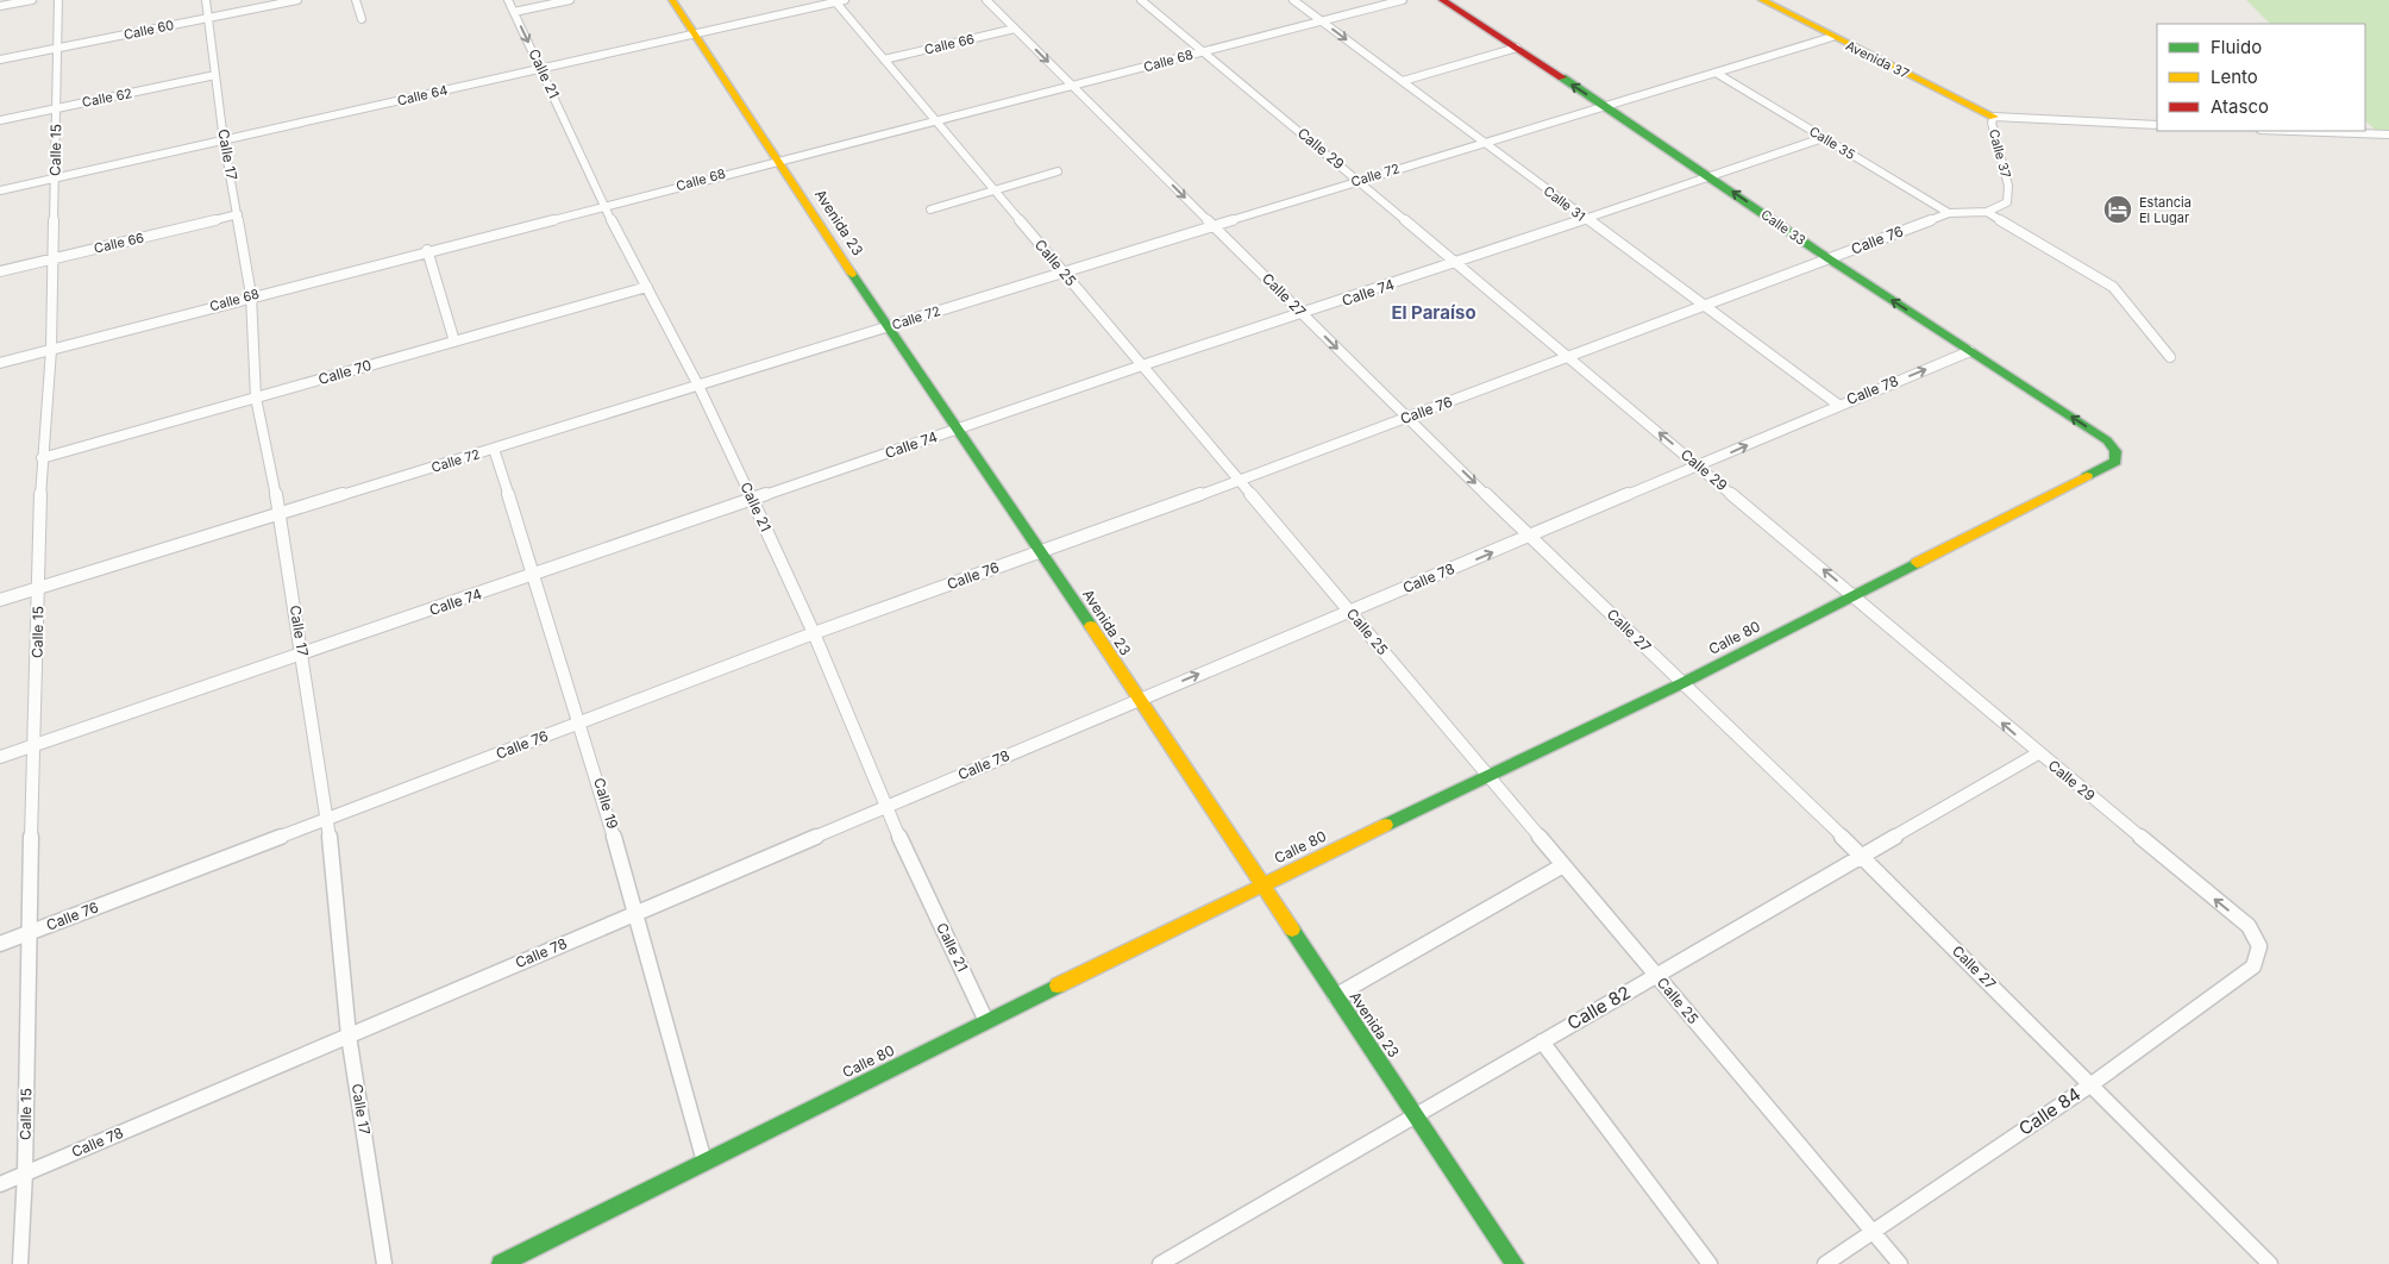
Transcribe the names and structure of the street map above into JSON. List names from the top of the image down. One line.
{"streets":{"street":["Calle 60","Calle 66","Avenida 37","Calle 68","Calle 21","Calle 64","Calle 62","Calle 35","Calle 29","Calle 15","Calle 37","Calle 17","Calle 72","Calle 31","Avenida 23","Calle 33","Calle 76","Calle 25","Calle 74","Calle 27","Calle 70","Calle 78","Calle 80","Calle 19","Calle 82","Calle 84"]},"crossings":[["Calle 60","Calle 15"],["Calle 60","Calle 17"],["Calle 66","Calle 15"],["Calle 66","Calle 17"],["Calle 66","Calle 25"],["Calle 66","Calle 27"],["Avenida 37","Calle 37"],["Avenida 37","Calle 72"],["Calle 68","Calle 21"],["Calle 68","Calle 29"],["Calle 68","Calle 15"],["Calle 68","Calle 17"],["Calle 68","Calle 31"],["Calle 68","Avenida 23"],["Calle 68","Calle 25"],["Calle 68","Calle 27"],["Calle 21","Calle 64"],["Calle 21","Calle 72"],["Calle 21","Calle 76"],["Calle 21","Calle 74"],["Calle 21","Calle 70"],["Calle 21","Calle 78"],["Calle 21","Calle 80"],["Calle 64","Calle 15"],["Calle 64","Calle 17"],["Calle 64","Avenida 23"],["Calle 64","Calle 25"],["Calle 62","Calle 15"],["Calle 62","Calle 17"],["Calle 35","Calle 72"],["Calle 35","Calle 76"],["Calle 35","Calle 74"],["Calle 29","Calle 72"],["Calle 29","Calle 76"],["Calle 29","Calle 74"],["Calle 29","Calle 78"],["Calle 29","Calle 80"],["Calle 29","Calle 82"],["Calle 29","Calle 84"],["Calle 15","Calle 72"],["Calle 15","Calle 76"],["Calle 15","Calle 74"],["Calle 15","Calle 70"],["Calle 15","Calle 78"],["Calle 17","Calle 72"],["Calle 17","Calle 76"],["Calle 17","Calle 74"],["Calle 17","Calle 70"],["Calle 17","Calle 78"],["Calle 72","Calle 31"],["Calle 72","Avenida 23"],["Calle 72","Calle 33"],["Calle 72","Calle 25"],["Calle 72","Calle 27"],["Calle 72","Calle 19"],["Calle 31","Calle 76"],["Calle 31","Calle 74"],["Calle 31","Calle 78"],["Avenida 23","Calle 76"],["Avenida 23","Calle 74"],["Avenida 23","Calle 78"],["Avenida 23","Calle 80"],["Avenida 23","Calle 82"],["Calle 33","Calle 76"],["Calle 33","Calle 74"],["Calle 33","Calle 78"],["Calle 33","Calle 80"],["Calle 76","Calle 25"],["Calle 76","Calle 27"],["Calle 76","Calle 19"],["Calle 25","Calle 74"],["Calle 25","Calle 78"],["Calle 25","Calle 80"],["Calle 25","Calle 82"],["Calle 25","Calle 84"],["Calle 74","Calle 27"],["Calle 74","Calle 19"],["Calle 27","Calle 78"],["Calle 27","Calle 80"],["Calle 27","Calle 82"],["Calle 27","Calle 84"],["Calle 78","Calle 19"],["Calle 80","Calle 19"]],"one_way":["Calle 29","Calle 33"],"districts":["El Paraíso"],"places":{"hotel":["Estancia El Lugar"]},"legend":["Fluido","Lento","Atasco"]}
